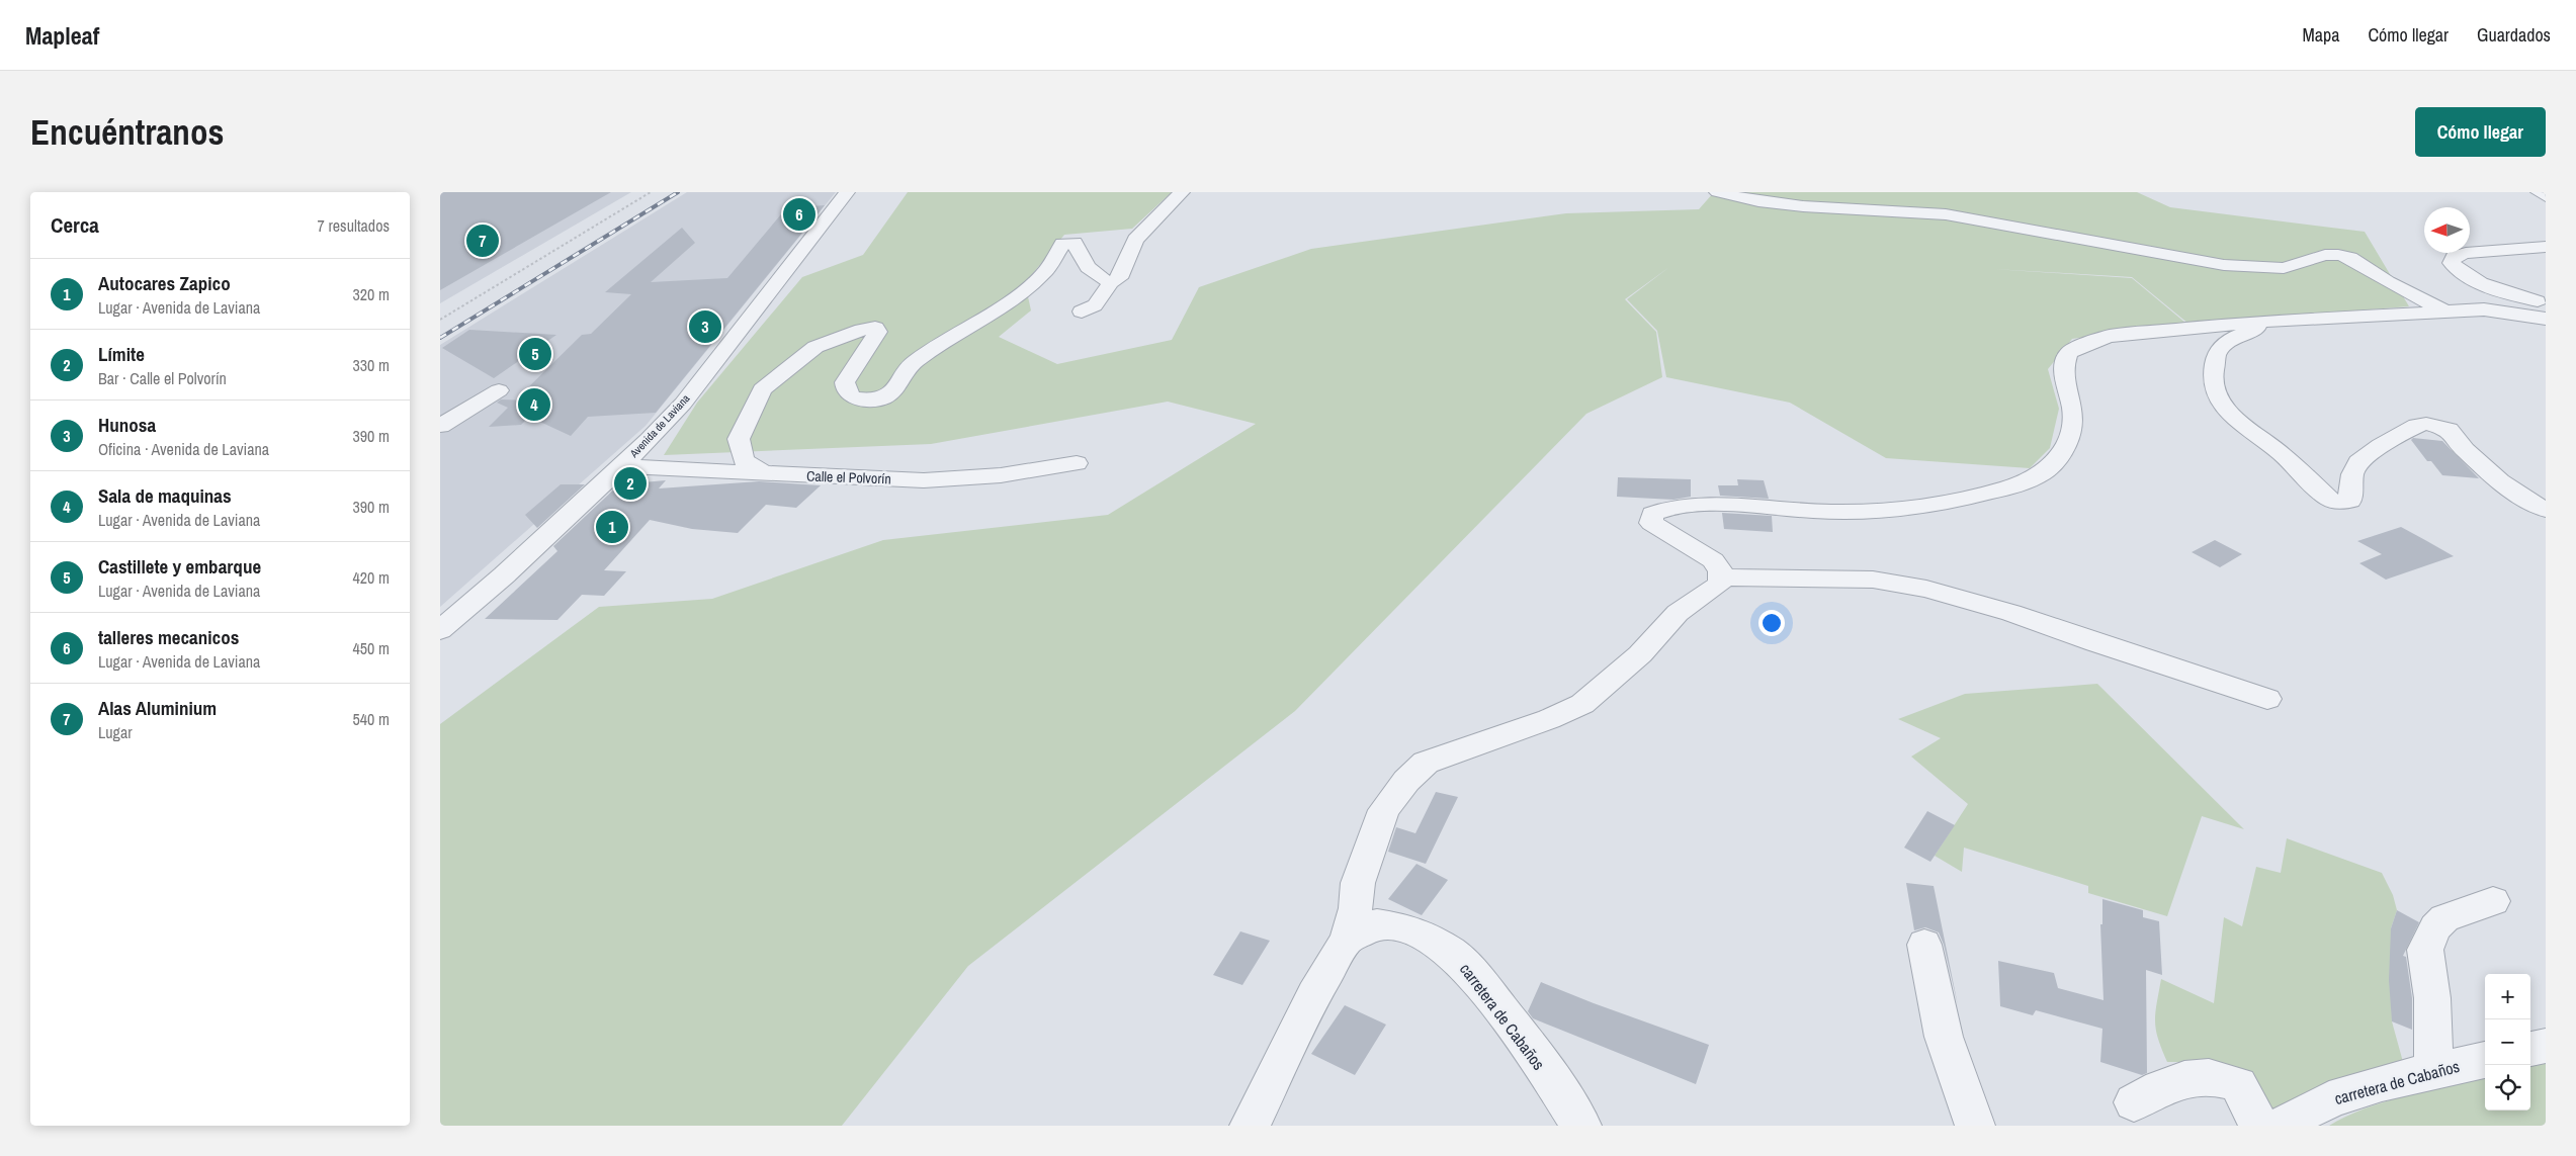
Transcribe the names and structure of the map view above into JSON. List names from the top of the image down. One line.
{"streets":{"street":["Avenida de Laviana","Calle el Polvorín","carretera de Cabaños"]},"crossings":[["Avenida de Laviana","Calle el Polvorín"]],"north":"left","page":{"header":"Mapleaf","nav":["Mapa","Cómo llegar","Guardados"],"buttons":"Cómo llegar","title":"Encuéntranos","heading":["Cerca","7 resultados"],"pins":["6","7","3","5","4","2","1"],"list":[{"mark":"1","name":"Autocares Zapico","note":"Lugar · Avenida de Laviana","value":"320 m"},{"mark":"2","name":"Límite","note":"Bar · Calle el Polvorín","value":"330 m"},{"mark":"3","name":"Hunosa","note":"Oficina · Avenida de Laviana","value":"390 m"},{"mark":"4","name":"Sala de maquinas","note":"Lugar · Avenida de Laviana","value":"390 m"},{"mark":"5","name":"Castillete y embarque","note":"Lugar · Avenida de Laviana","value":"420 m"},{"mark":"6","name":"talleres mecanicos","note":"Lugar · Avenida de Laviana","value":"450 m"},{"mark":"7","name":"Alas Aluminium","note":"Lugar","value":"540 m"}],"map_buttons":["+","−"]}}
